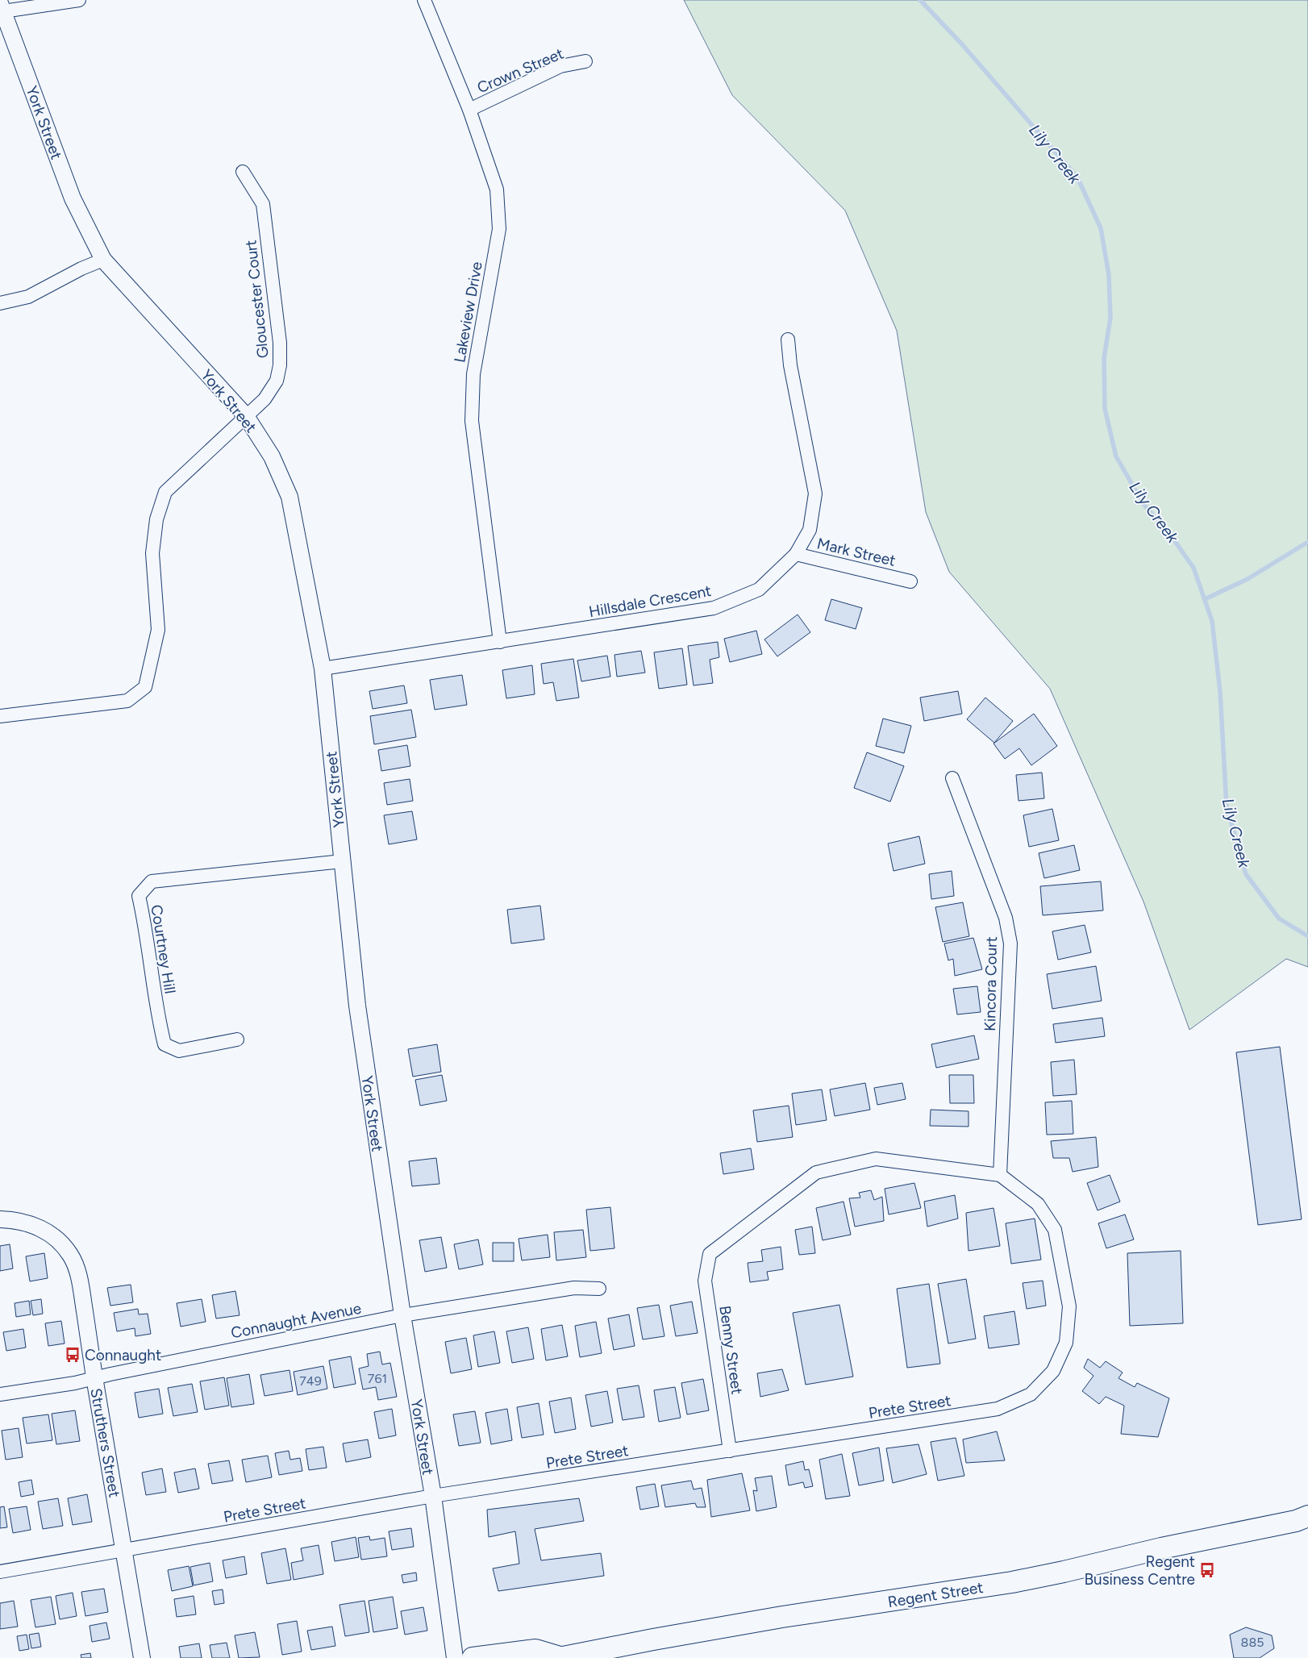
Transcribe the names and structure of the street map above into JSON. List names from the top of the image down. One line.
{"streets":{"main road":["Regent Street"],"street":["Crown Street","York Street","Gloucester Court","Lakeview Drive","Mark Street","Hillsdale Crescent","Courtney Hill","Kincora Court","Connaught Avenue","Benny Street","Prete Street","Struthers Street"]},"crossings":[["Crown Street","Lakeview Drive"],["York Street","Gloucester Court"],["York Street","Hillsdale Crescent"],["York Street","Courtney Hill"],["York Street","Connaught Avenue"],["York Street","Prete Street"],["Lakeview Drive","Hillsdale Crescent"],["Mark Street","Hillsdale Crescent"],["Kincora Court","Benny Street"],["Kincora Court","Prete Street"],["Connaught Avenue","Struthers Street"],["Benny Street","Prete Street"],["Prete Street","Struthers Street"]],"water":["Lily Creek"],"places":{"bus stop":["Connaught","Regent Business Centre"]},"house_numbers":["761","749","885"]}
